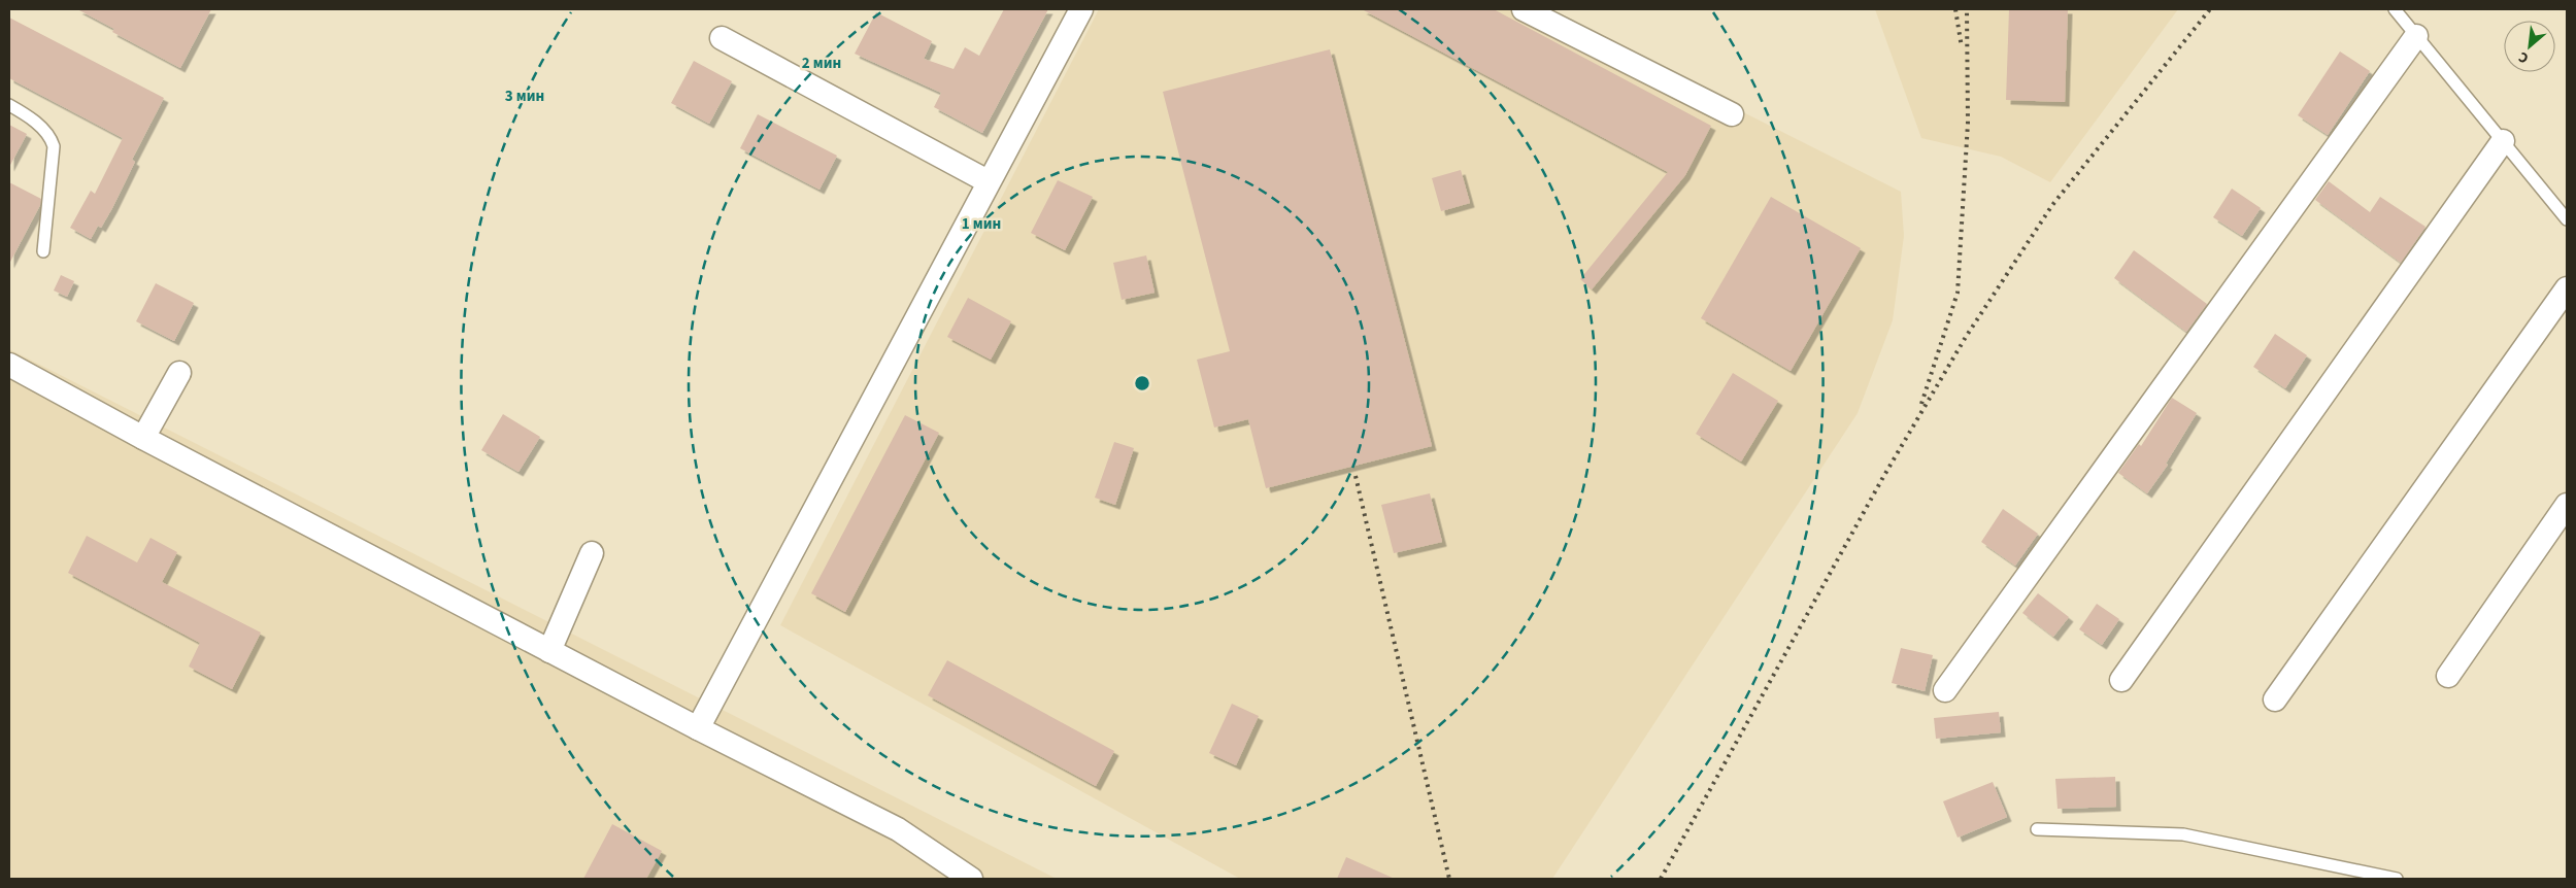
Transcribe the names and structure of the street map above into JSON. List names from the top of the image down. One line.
{"north":"bottom left","rings":["2 мин","3 мин","1 мин"]}
